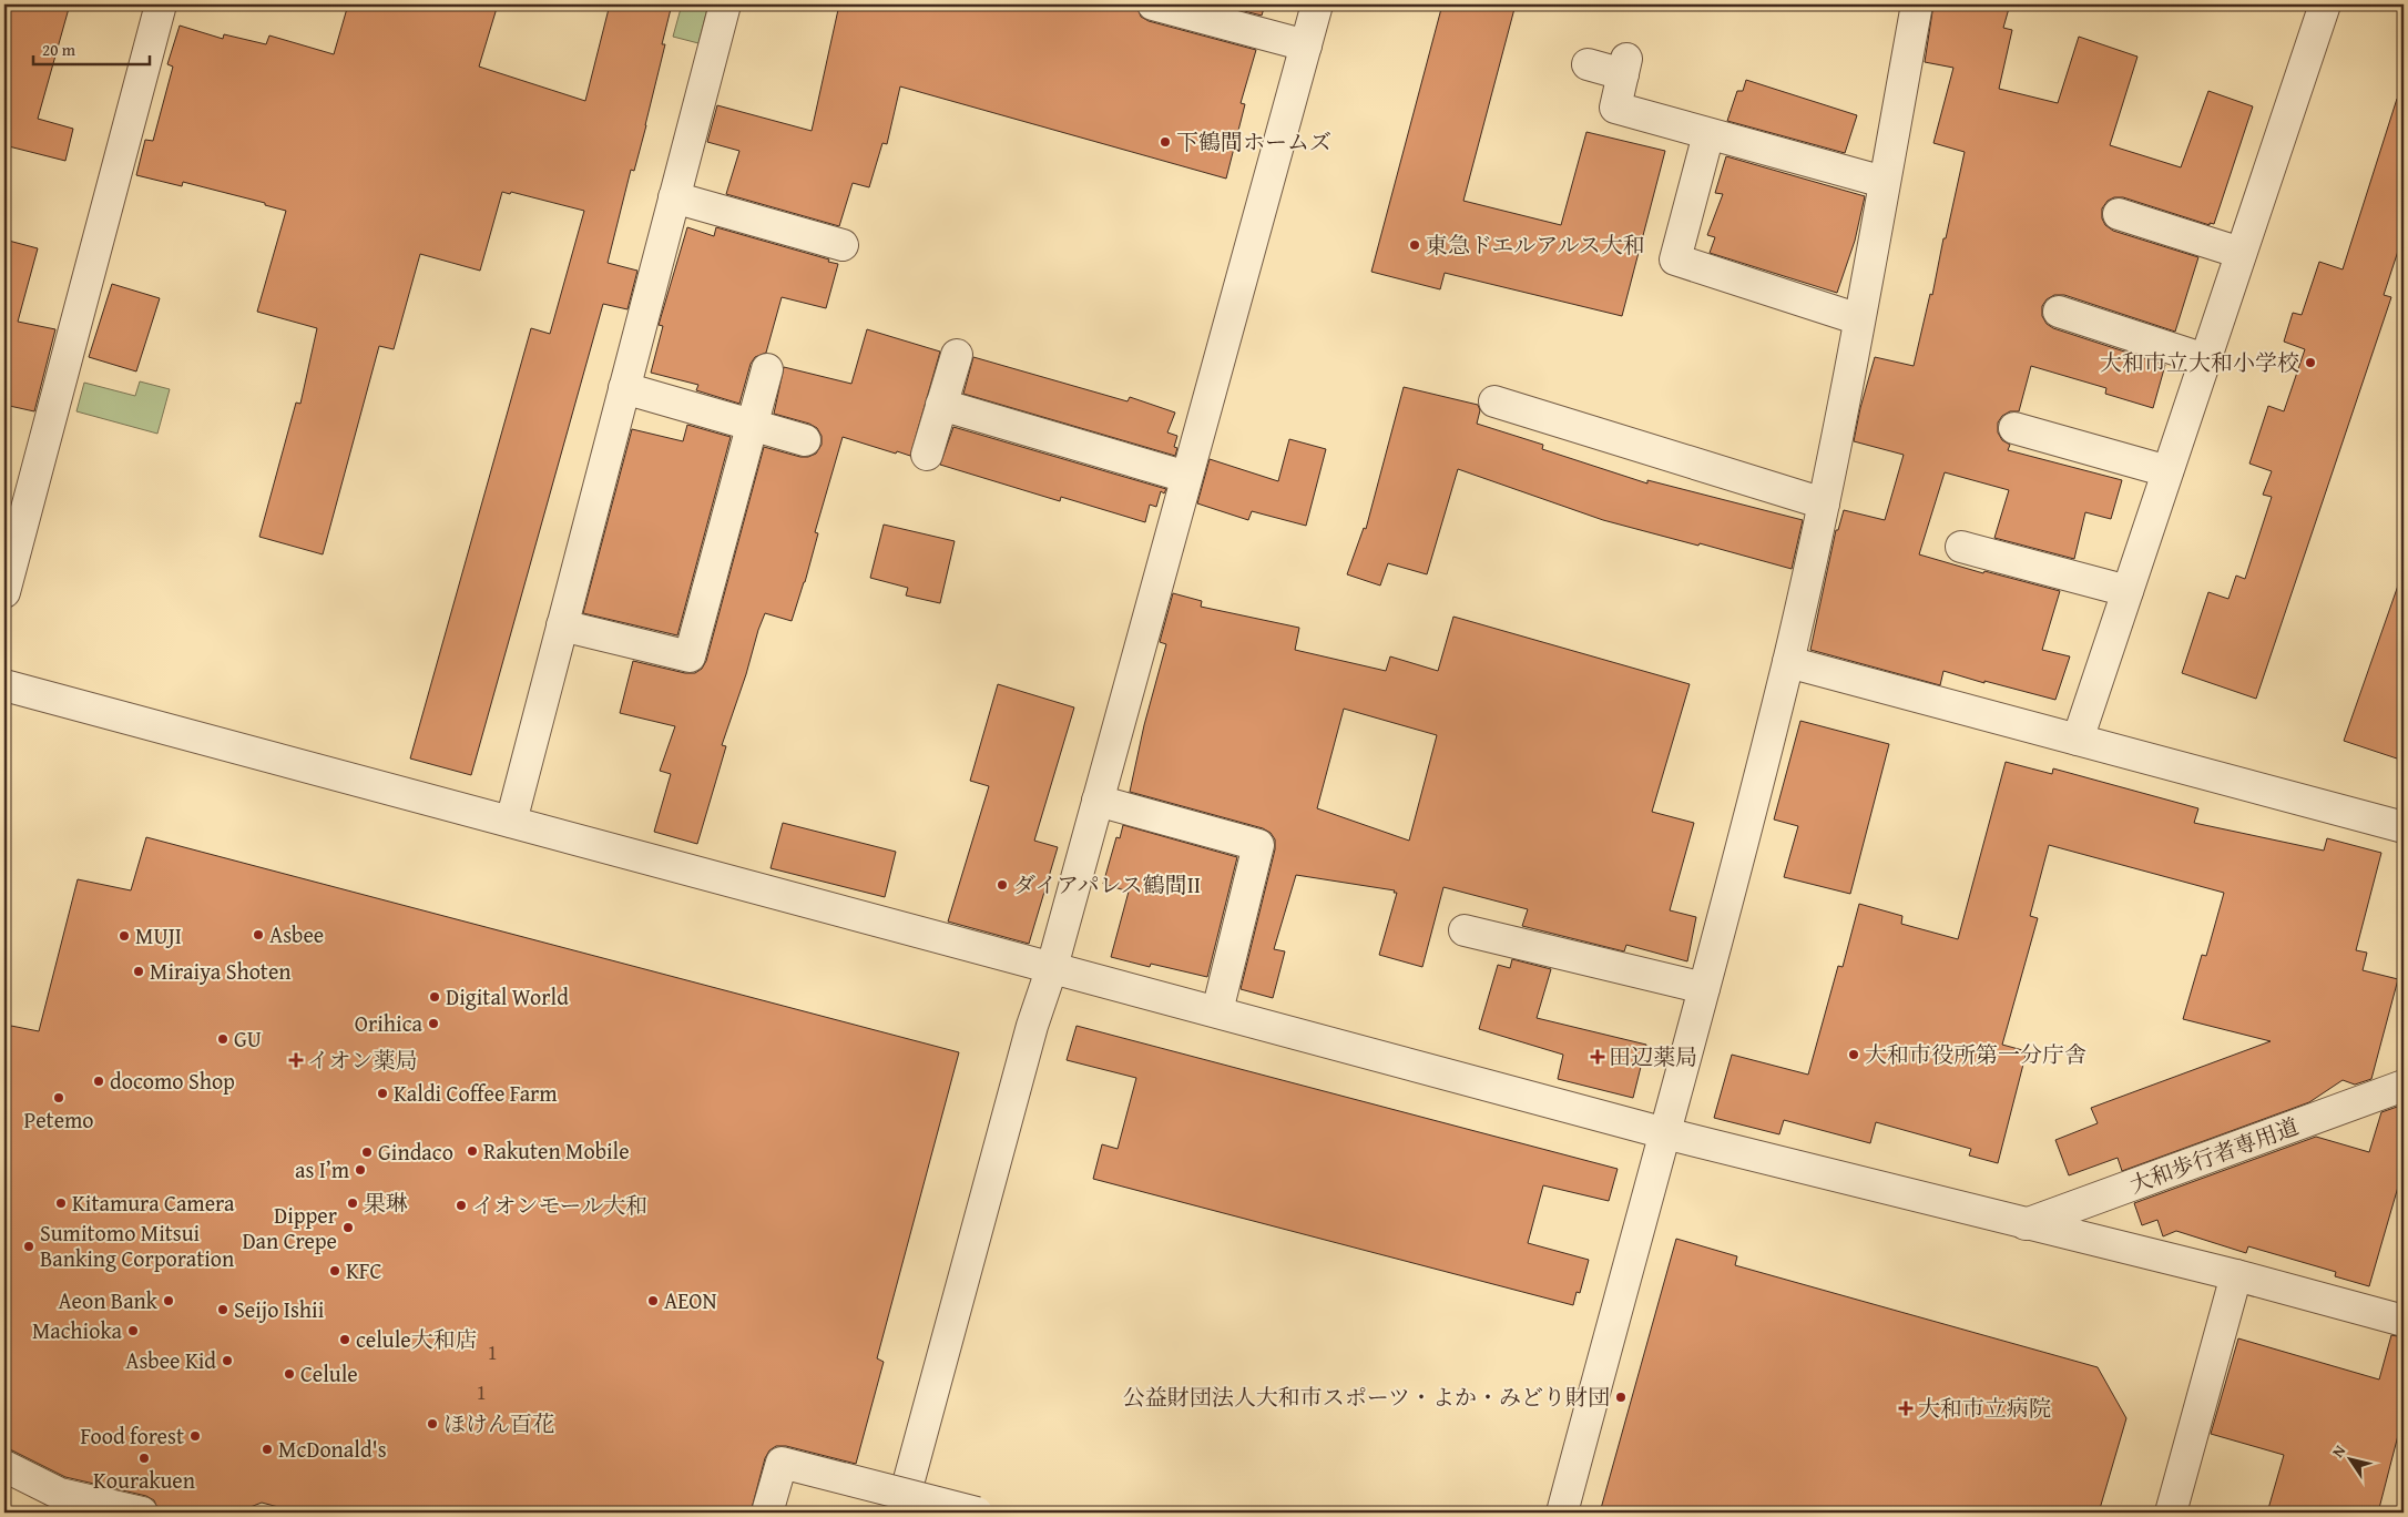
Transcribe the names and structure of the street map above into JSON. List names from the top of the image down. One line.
{"streets":{"street":["大和歩行者専用道"]},"places":{"other":["下鶴間ホームズ","東急ドエルアルス大和","大和市立大和小学校","ダイアパレス鶴間Ⅱ","Asbee","MUJI","Miraiya Shoten","Digital World","Orihica","GU","大和市役所第一分庁舎","docomo Shop","Kaldi Coffee Farm","Petemo","Rakuten Mobile","Gindaco","as I’m","Kitamura Camera","果琳","イオンモール大和","Dipper Dan Crepe","Sumitomo Mitsui Banking Corporation","KFC","Aeon Bank","AEON","Seijo Ishii","Machioka","celule大和店","Asbee Kid","Celule","公益財団法人大和市スポーツ・よか・みどり財団","ほけん百花","Food forest","McDonald's","Kourakuen"],"health":["田辺薬局","イオン薬局","大和市立病院"]},"house_numbers":["1","1"],"scale_bar":"20 m","north":"top left"}
